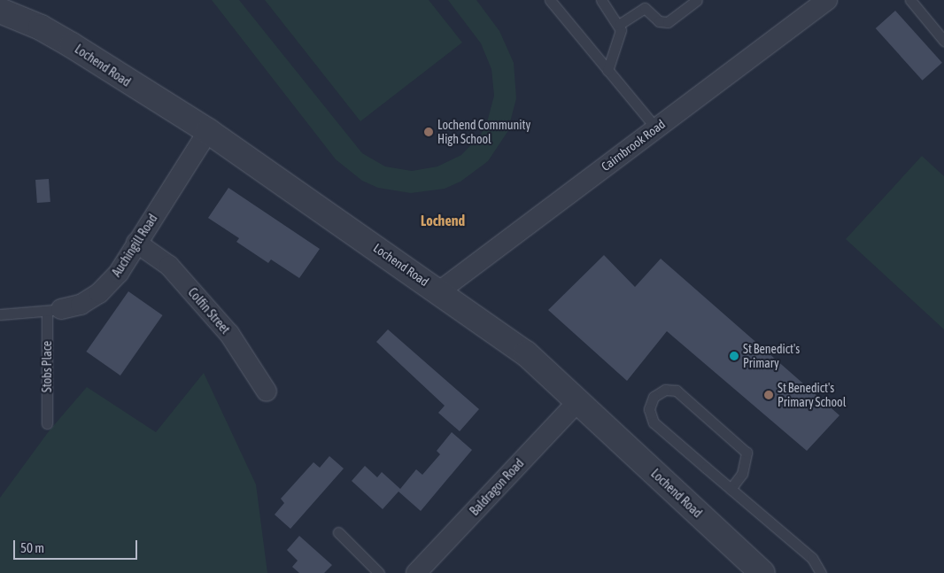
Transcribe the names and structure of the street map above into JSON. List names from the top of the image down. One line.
{"streets":{"street":["Lochend Road","Cairnbrook Road","Auchingill Road","Colfin Street","Baldragon Road"],"lane":["Stobs Place"]},"crossings":[["Lochend Road","Cairnbrook Road"],["Lochend Road","Auchingill Road"],["Lochend Road","Baldragon Road"],["Auchingill Road","Colfin Street"],["Auchingill Road","Stobs Place"]],"districts":["Lochend"],"places":["Lochend Community High School","St Benedict's Primary","St Benedict's Primary School"],"scale_bar":"50 m"}
